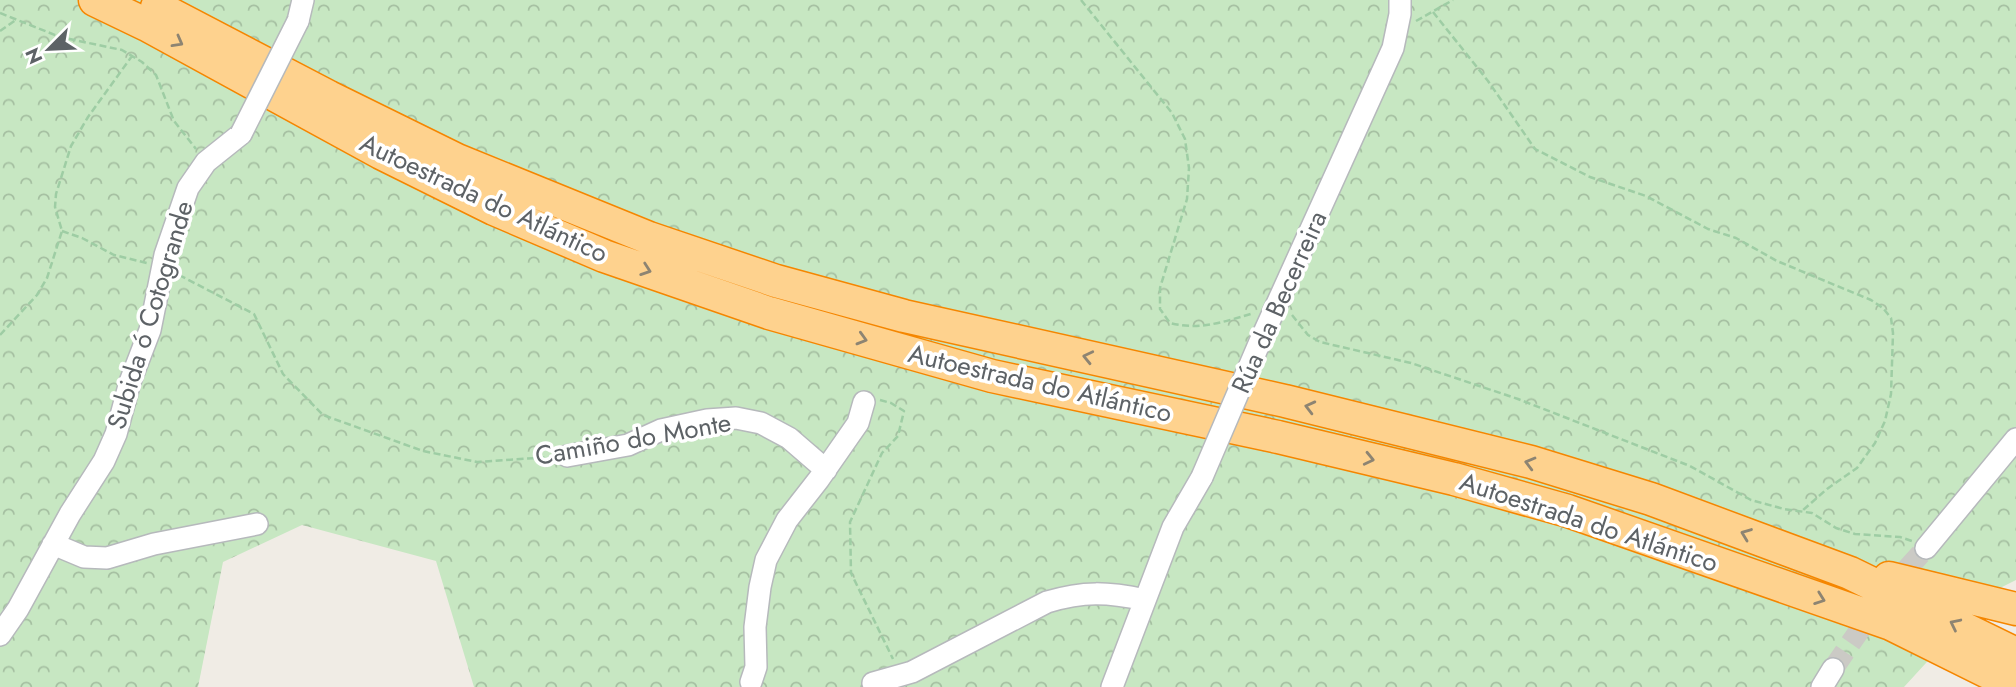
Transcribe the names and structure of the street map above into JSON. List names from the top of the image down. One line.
{"streets":{"highway":["Autoestrada do Atlántico"],"street":["Rúa da Becerreira","Subida ó Cotogrande","Camiño do Monte"]},"crossings":[["Subida ó Cotogrande","Camiño do Monte"]],"north":"bottom left"}
